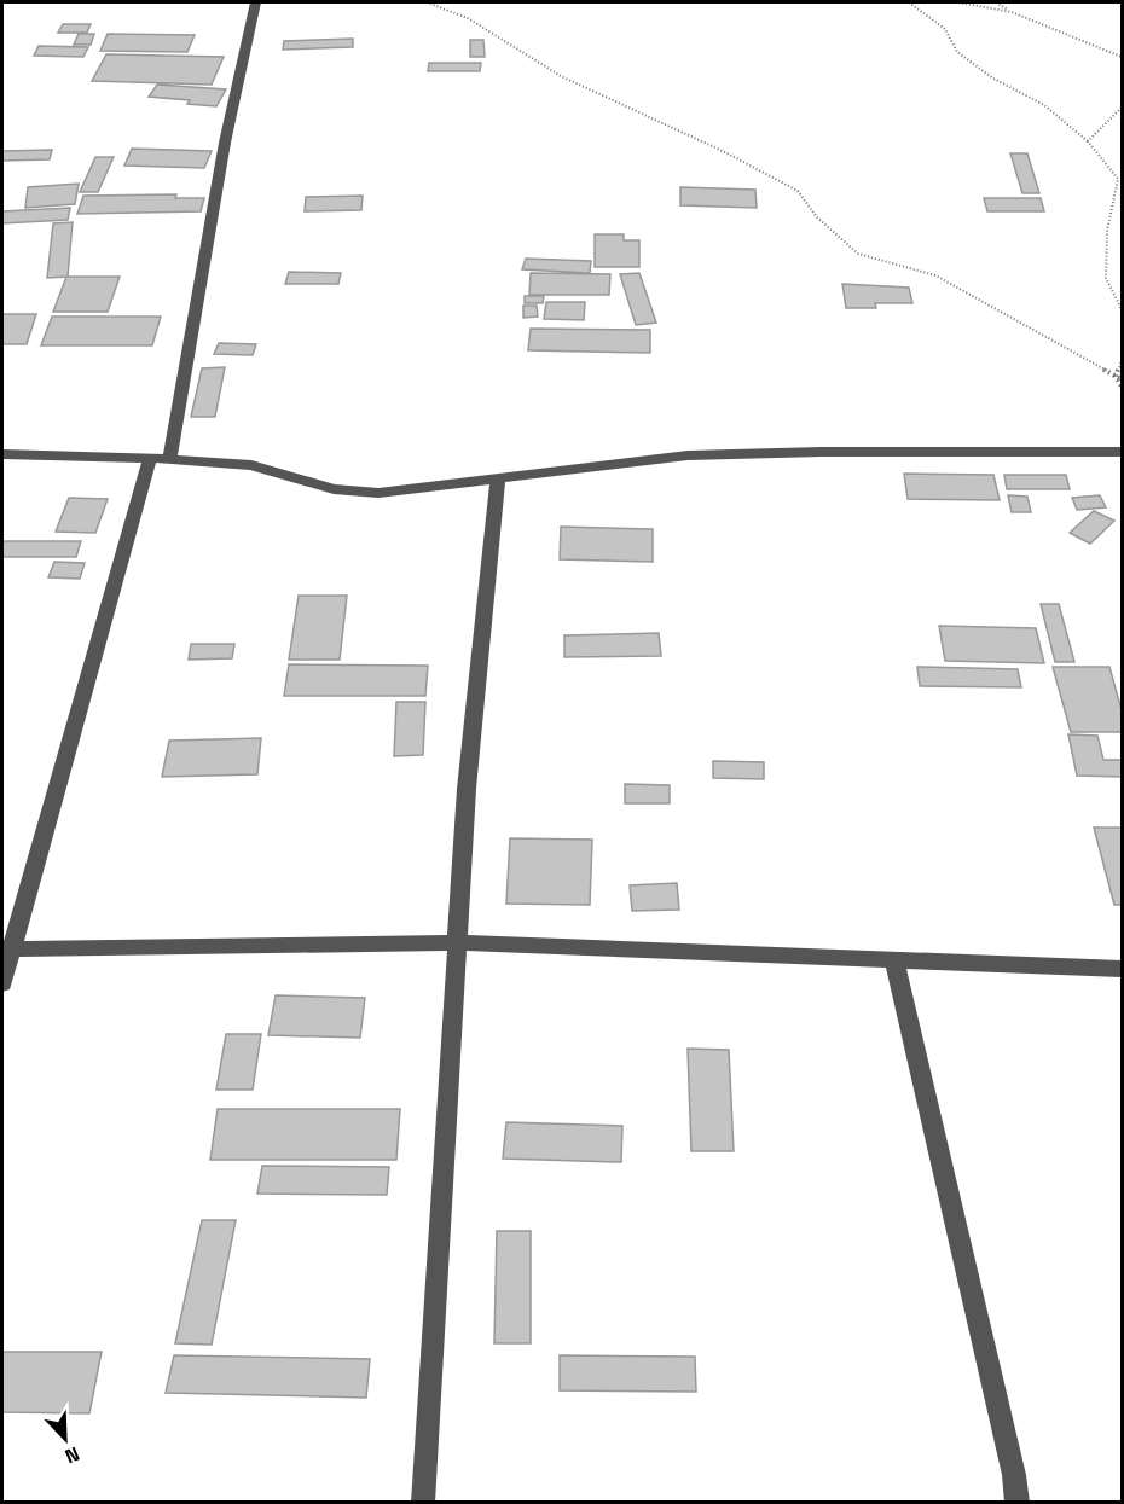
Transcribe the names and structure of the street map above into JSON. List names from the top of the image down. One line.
{"north":"bottom right"}
